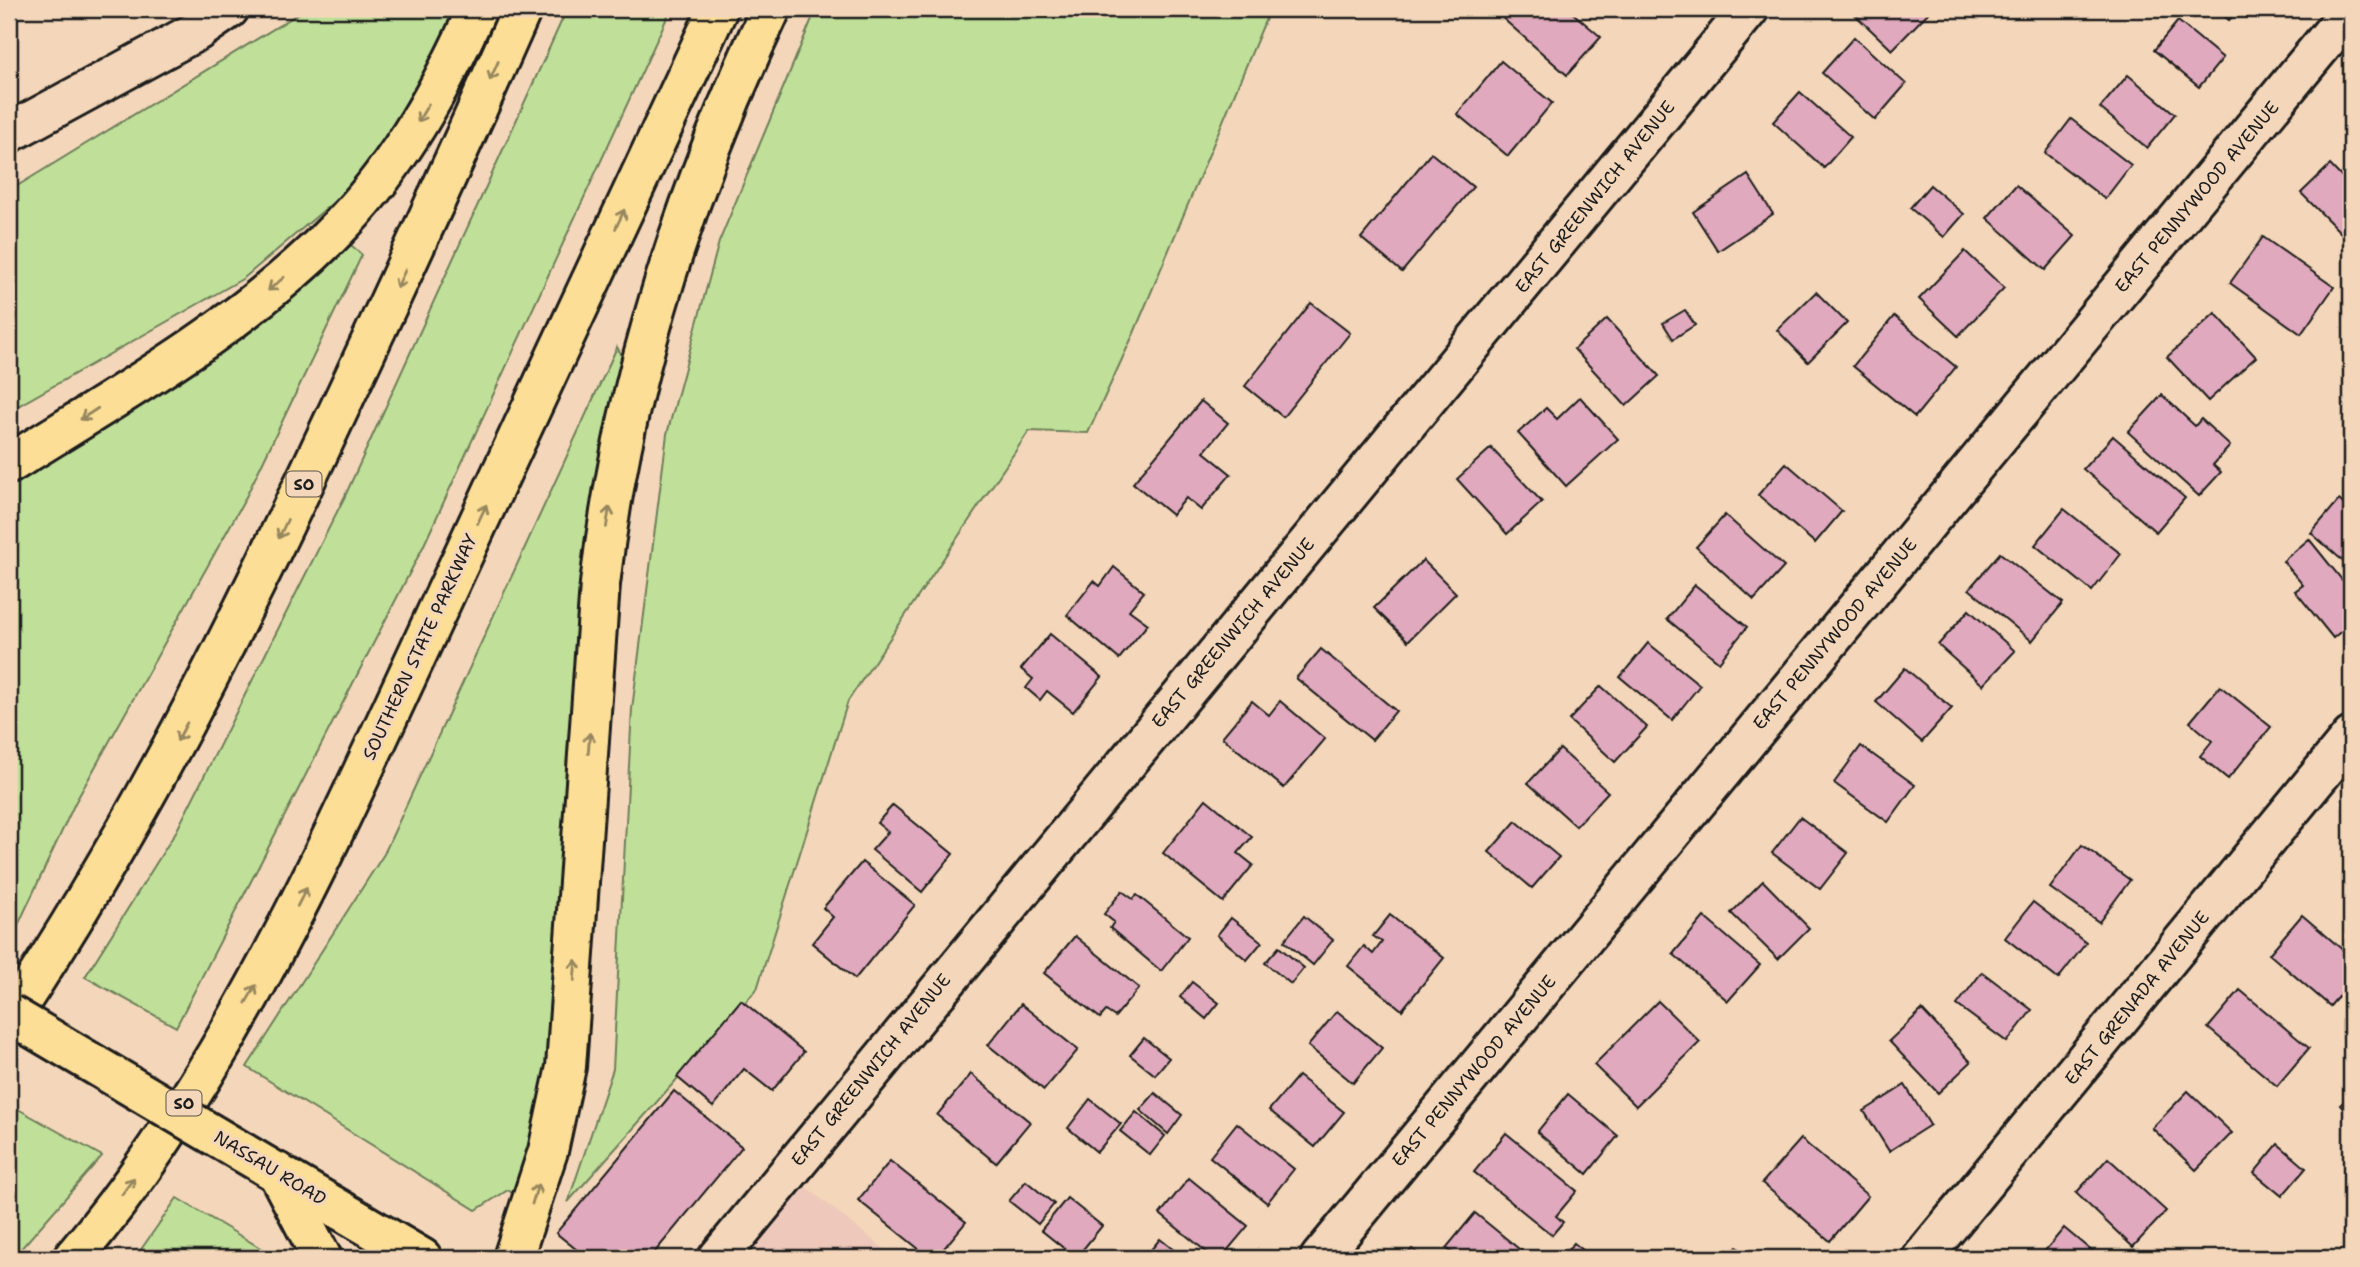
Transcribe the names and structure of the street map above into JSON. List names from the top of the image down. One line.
{"streets":{"main road":["SO","SOUTHERN STATE PARKWAY","NASSAU ROAD"],"street":["EAST GREENWICH AVENUE","EAST PENNYWOOD AVENUE","EAST GRENADA AVENUE"]},"crossings":[["SO","NASSAU ROAD"]]}
